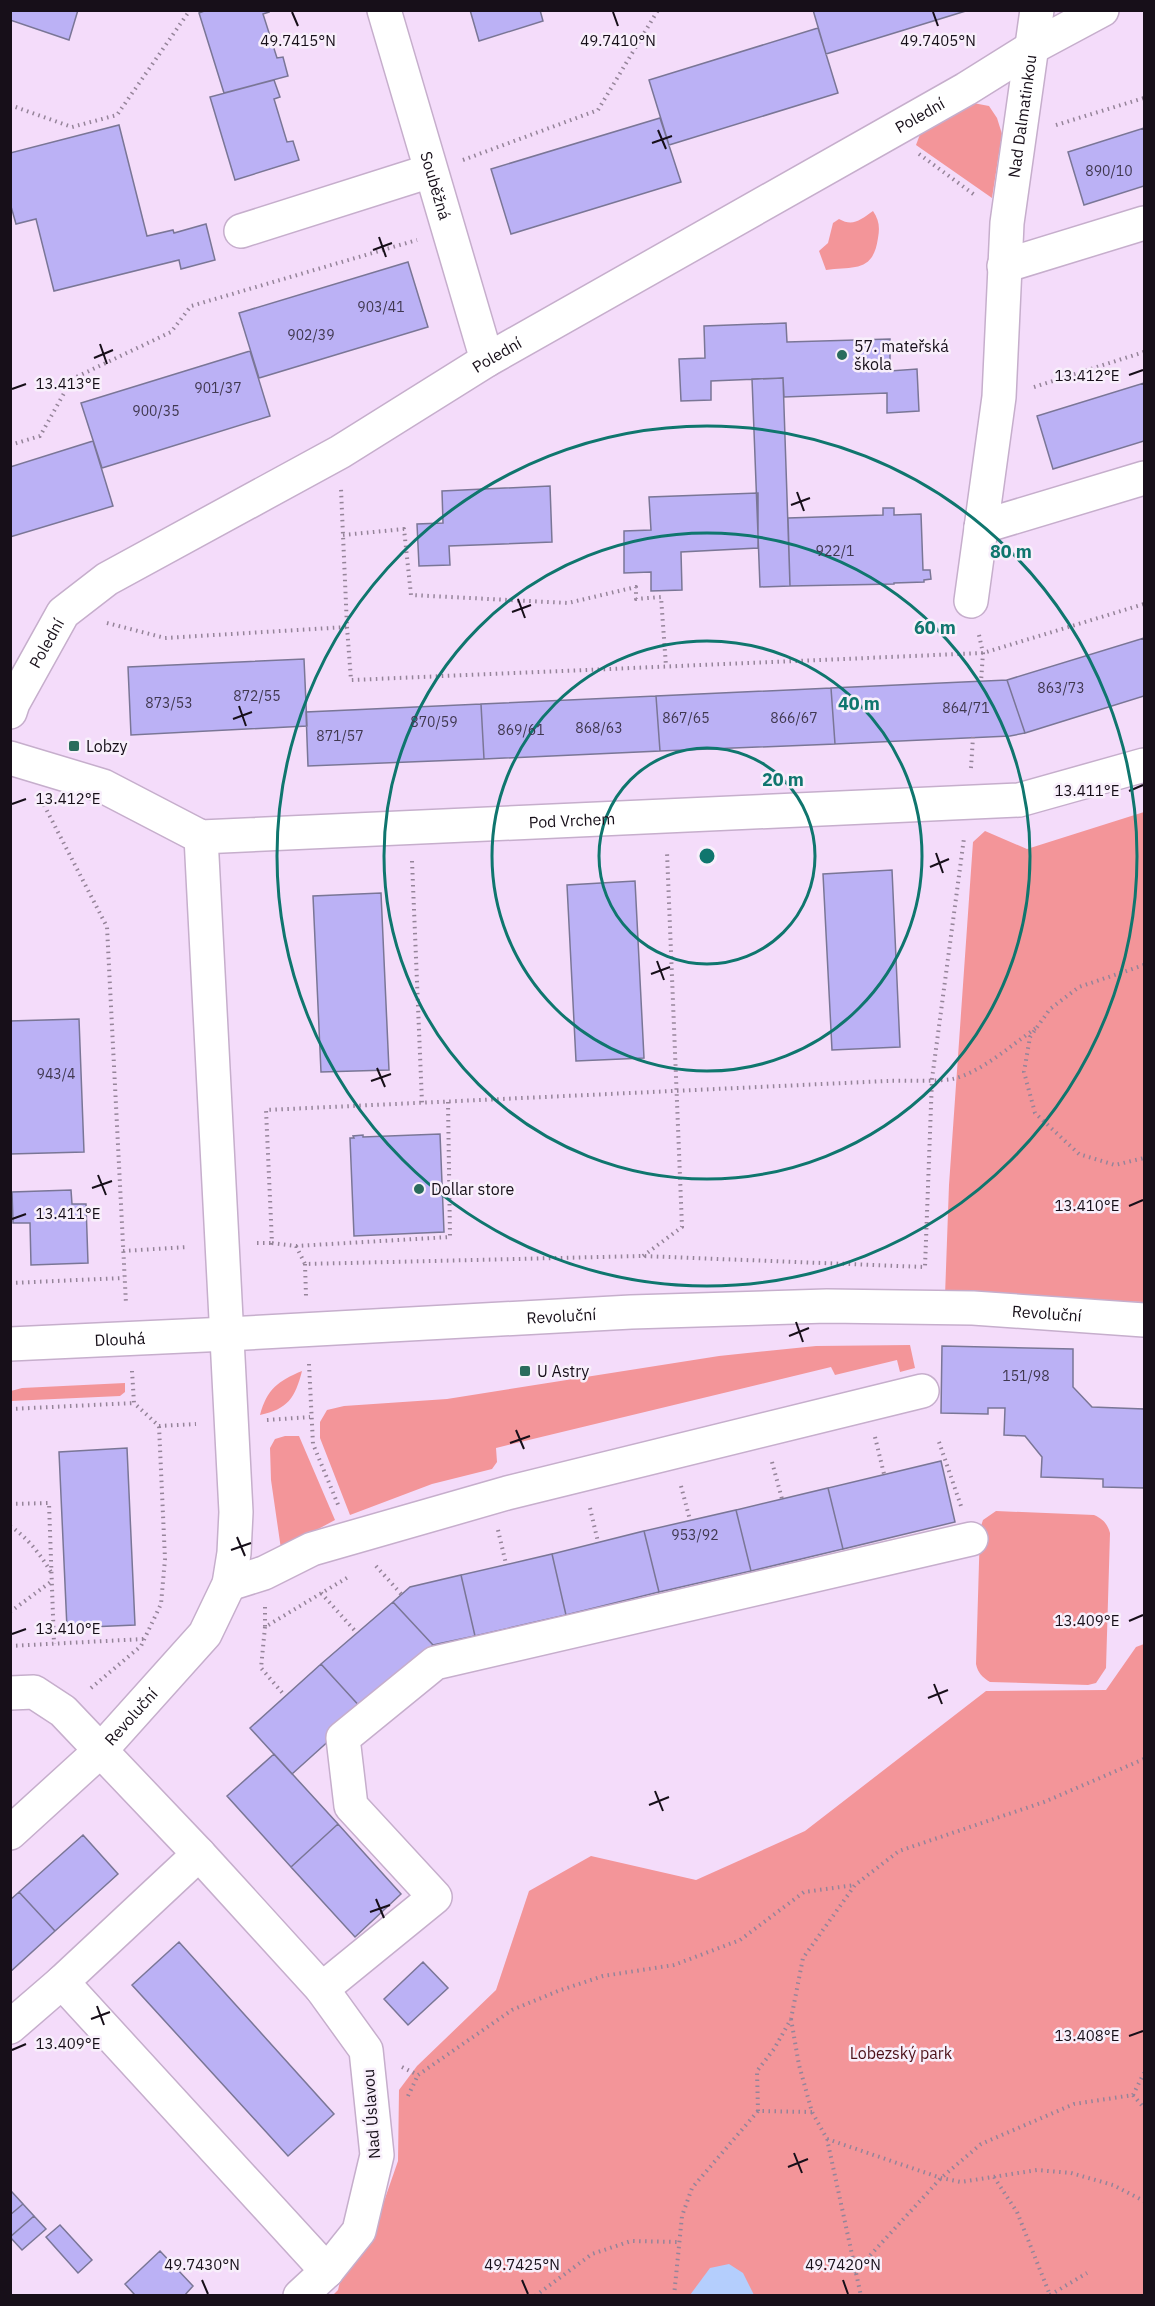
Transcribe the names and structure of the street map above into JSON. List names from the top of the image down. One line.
{"streets":{"street":["Polední","Nad Dalmatinkou","Souběžná","Pod Vrchem","Revoluční","Dlouhá","Nad Úslavou"]},"crossings":[["Polední","Nad Dalmatinkou"],["Polední","Souběžná"],["Revoluční","Dlouhá"]],"parks":["Lobezský park"],"places":{"other":["57. mateřská škola","Dollar store"],"transit":["Lobzy","U Astry"]},"house_numbers":["890/10","903/41","902/39","901/37","900/35","922/1","863/73","872/55","873/53","864/71","867/65","866/67","870/59","868/63","869/61","871/57","943/4","151/98","953/92"],"coordinates":["49.7415°N","49.7410°N","49.7405°N","13.412°E","13.413°E","13.411°E","13.410°E","13.409°E","13.408°E","49.7430°N","49.7425°N","49.7420°N"],"rings":["80 m","60 m","40 m","20 m"]}
